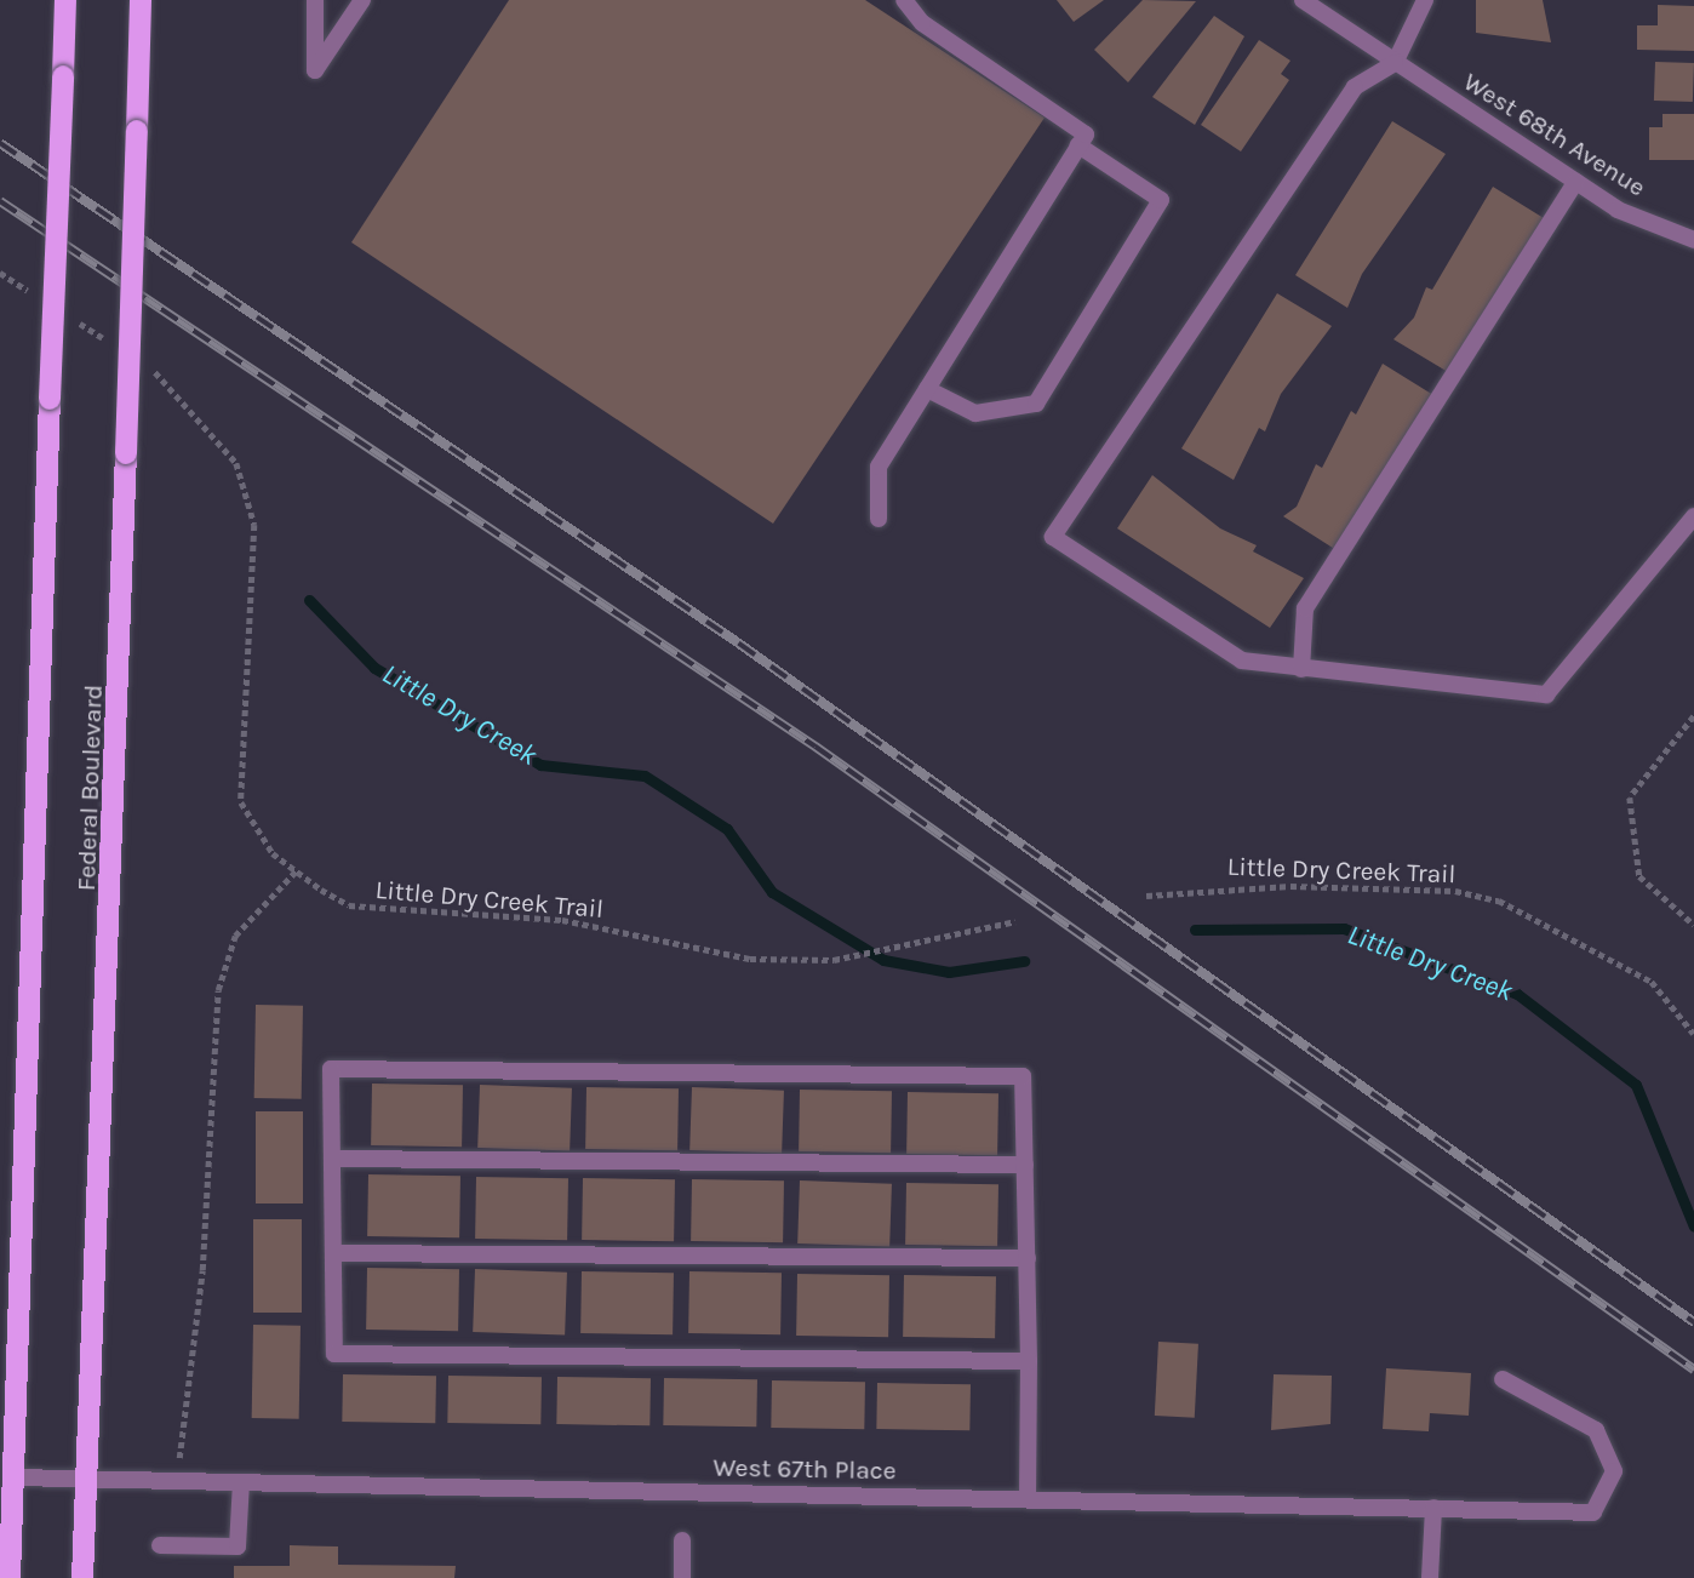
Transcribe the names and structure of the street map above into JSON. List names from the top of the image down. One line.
{"streets":{"main road":["Federal Boulevard"],"street":["West 68th Avenue","West 67th Place"],"path":["Little Dry Creek Trail"]},"crossings":[["Federal Boulevard","West 67th Place"]],"water":["Little Dry Creek"]}
